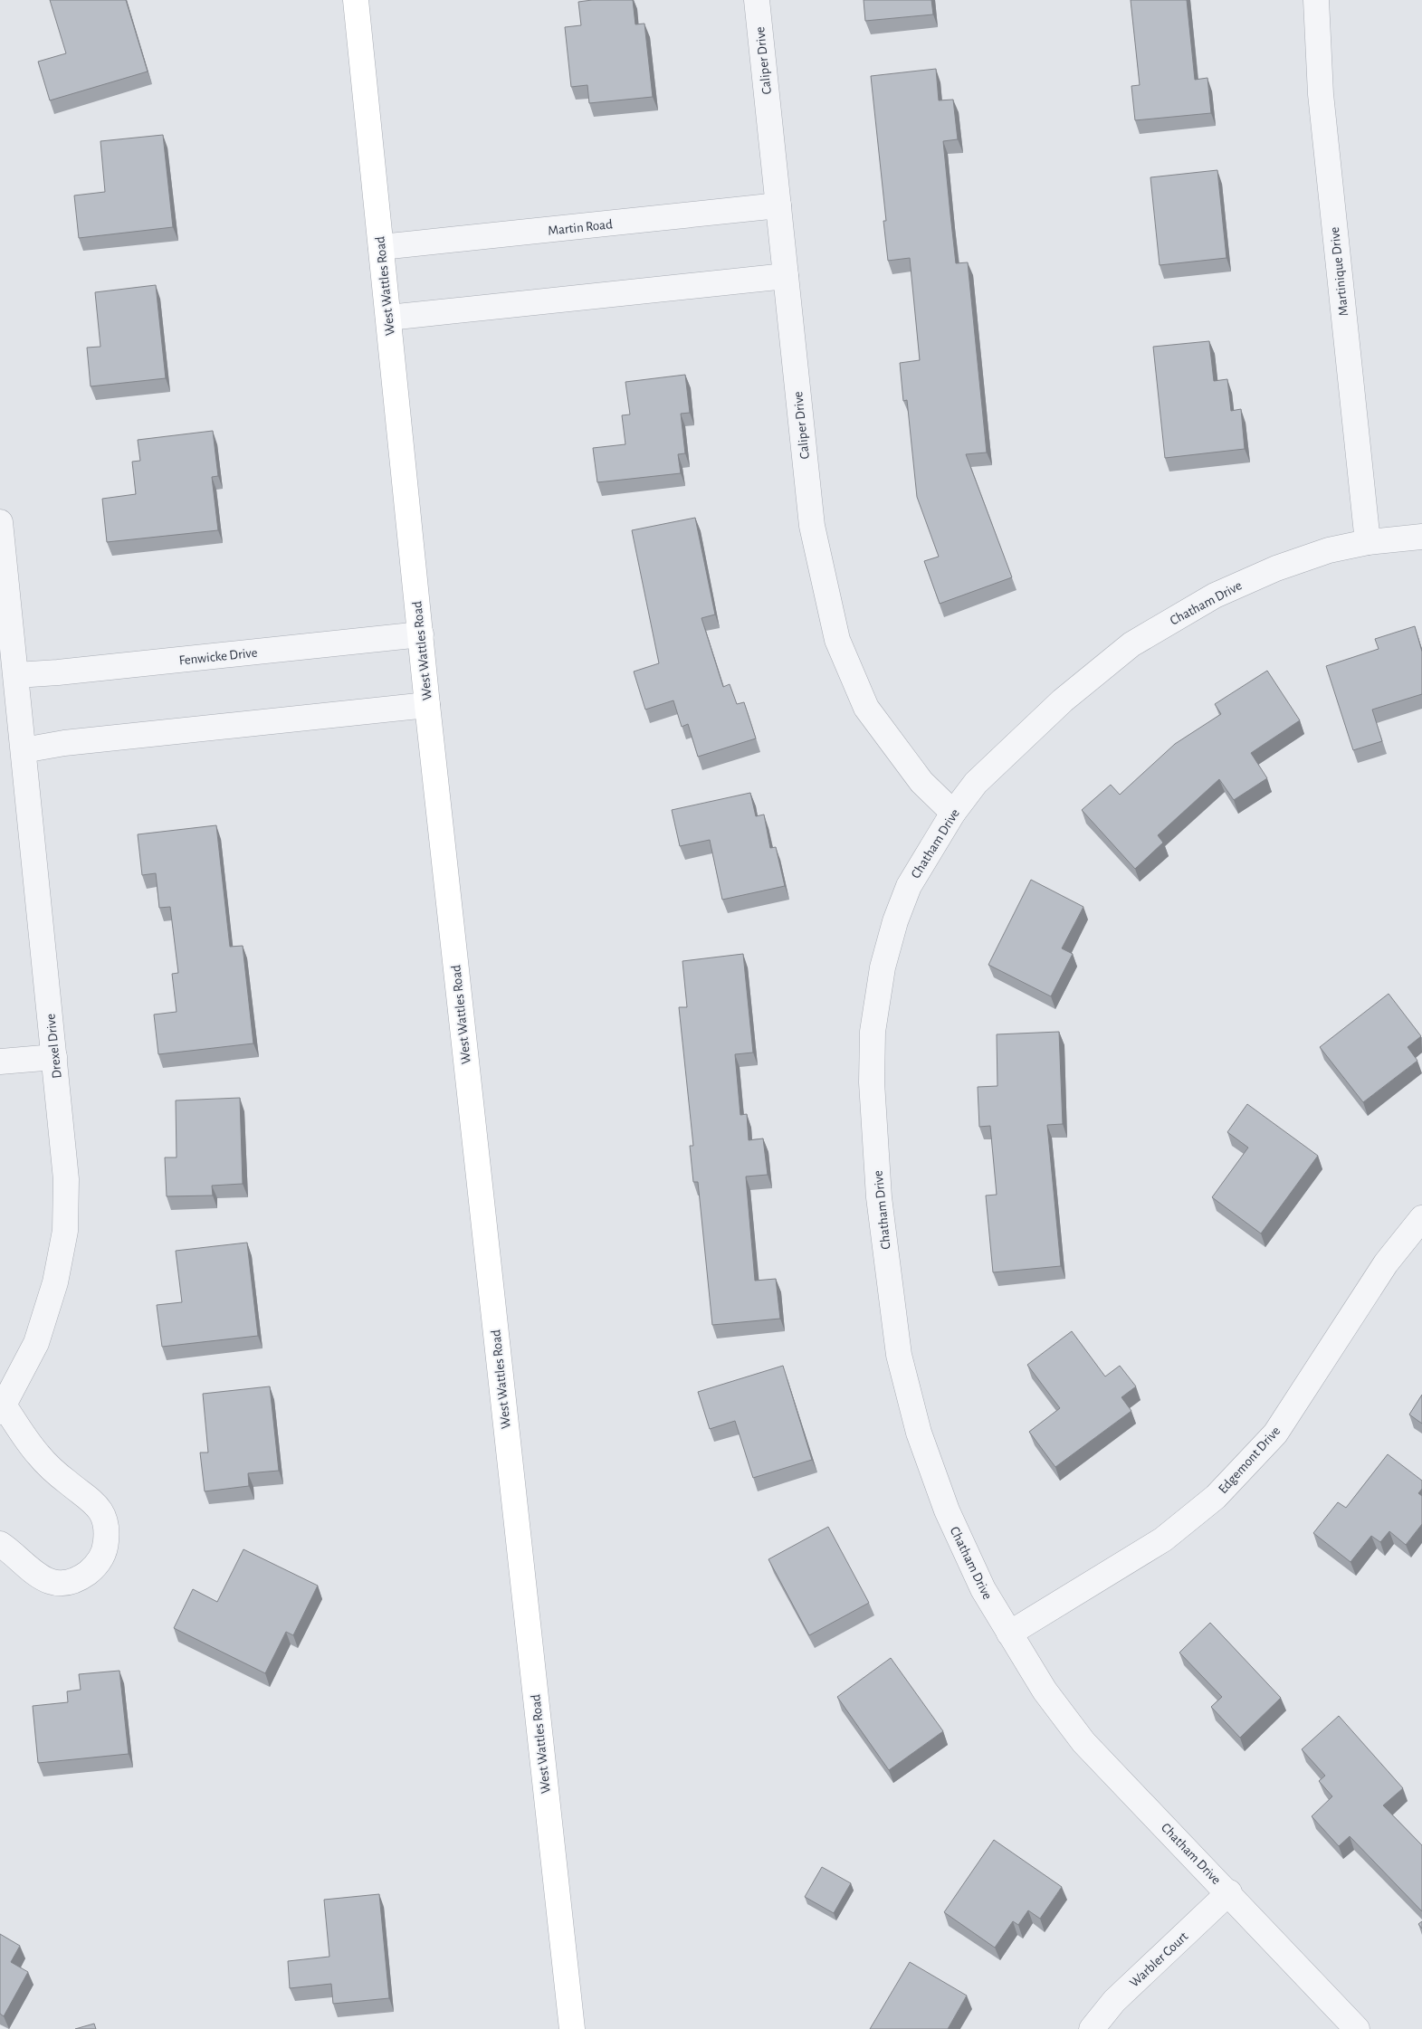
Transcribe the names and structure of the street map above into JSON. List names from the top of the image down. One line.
{"streets":{"street":["Caliper Drive","Martin Road","Martinique Drive","West Wattles Road","Chatham Drive","Fenwicke Drive","Drexel Drive","Edgemont Drive","Warbler Court"]},"crossings":[["Caliper Drive","Martin Road"],["Caliper Drive","Chatham Drive"],["Martin Road","West Wattles Road"],["Martinique Drive","Chatham Drive"],["West Wattles Road","Fenwicke Drive"],["Chatham Drive","Edgemont Drive"],["Chatham Drive","Warbler Court"],["Fenwicke Drive","Drexel Drive"]]}
